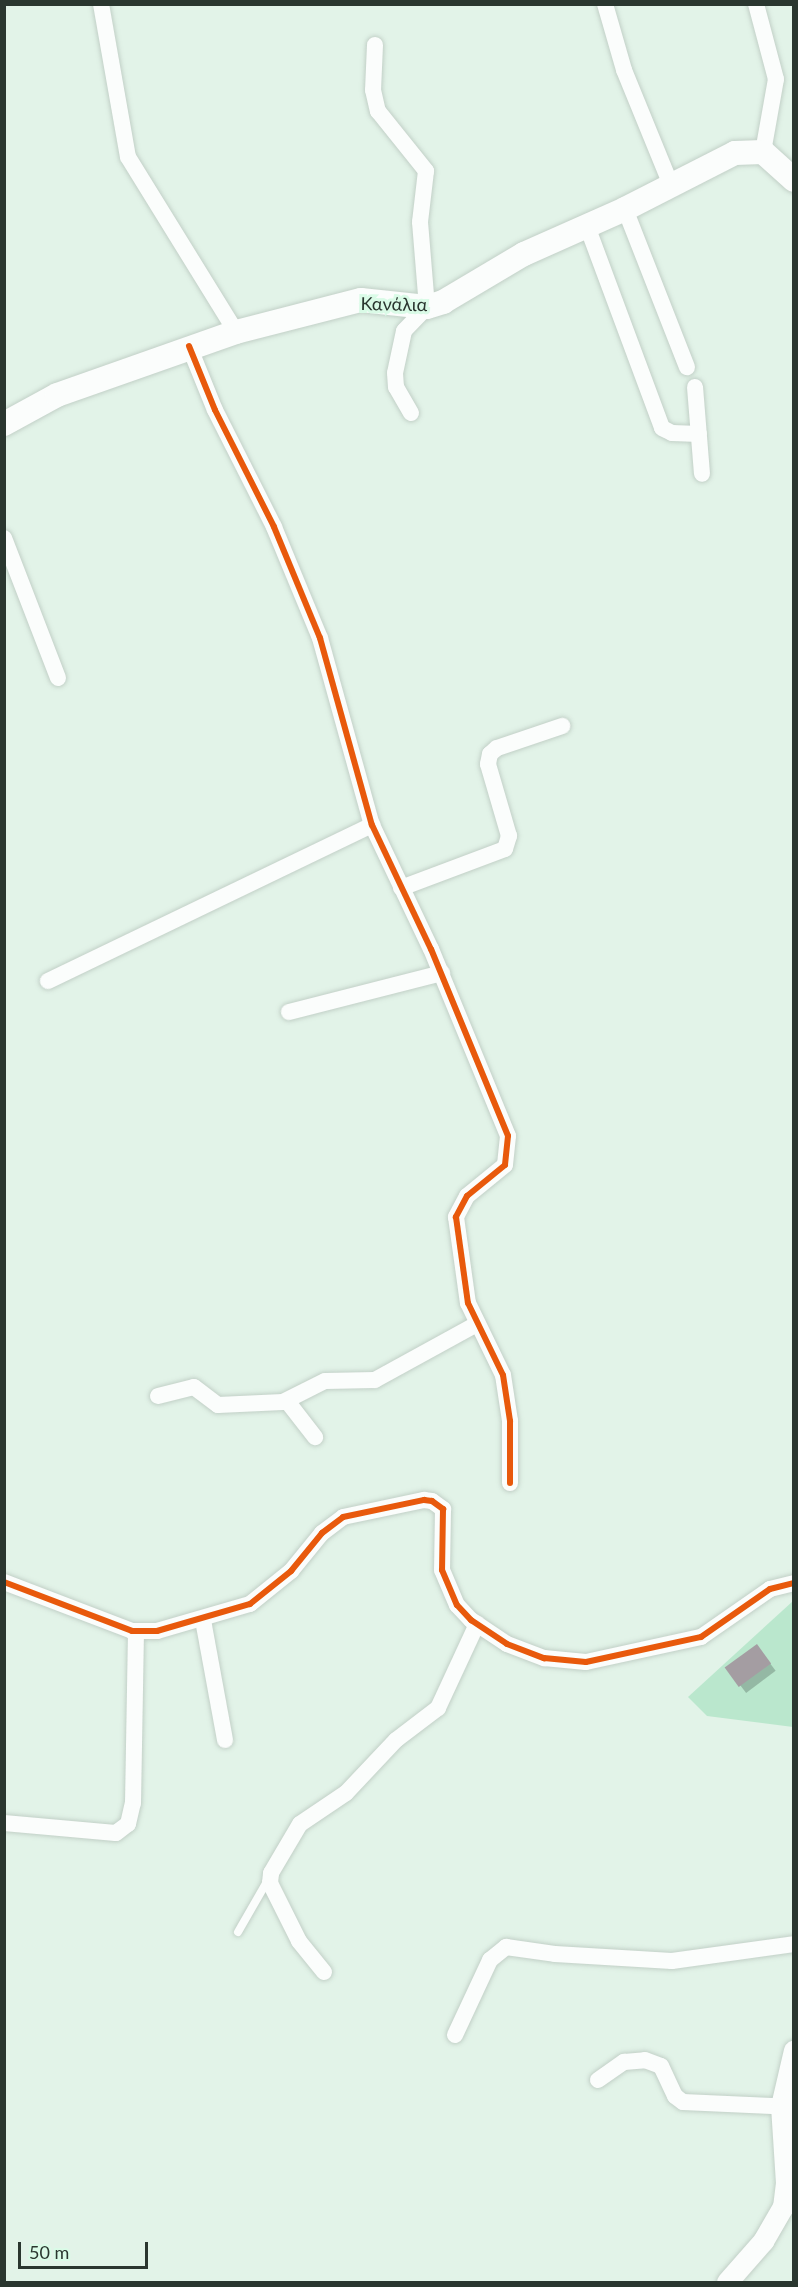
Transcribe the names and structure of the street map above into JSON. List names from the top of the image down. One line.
{"streets":{"main road":["Κανάλια"]},"scale_bar":"50 m"}
